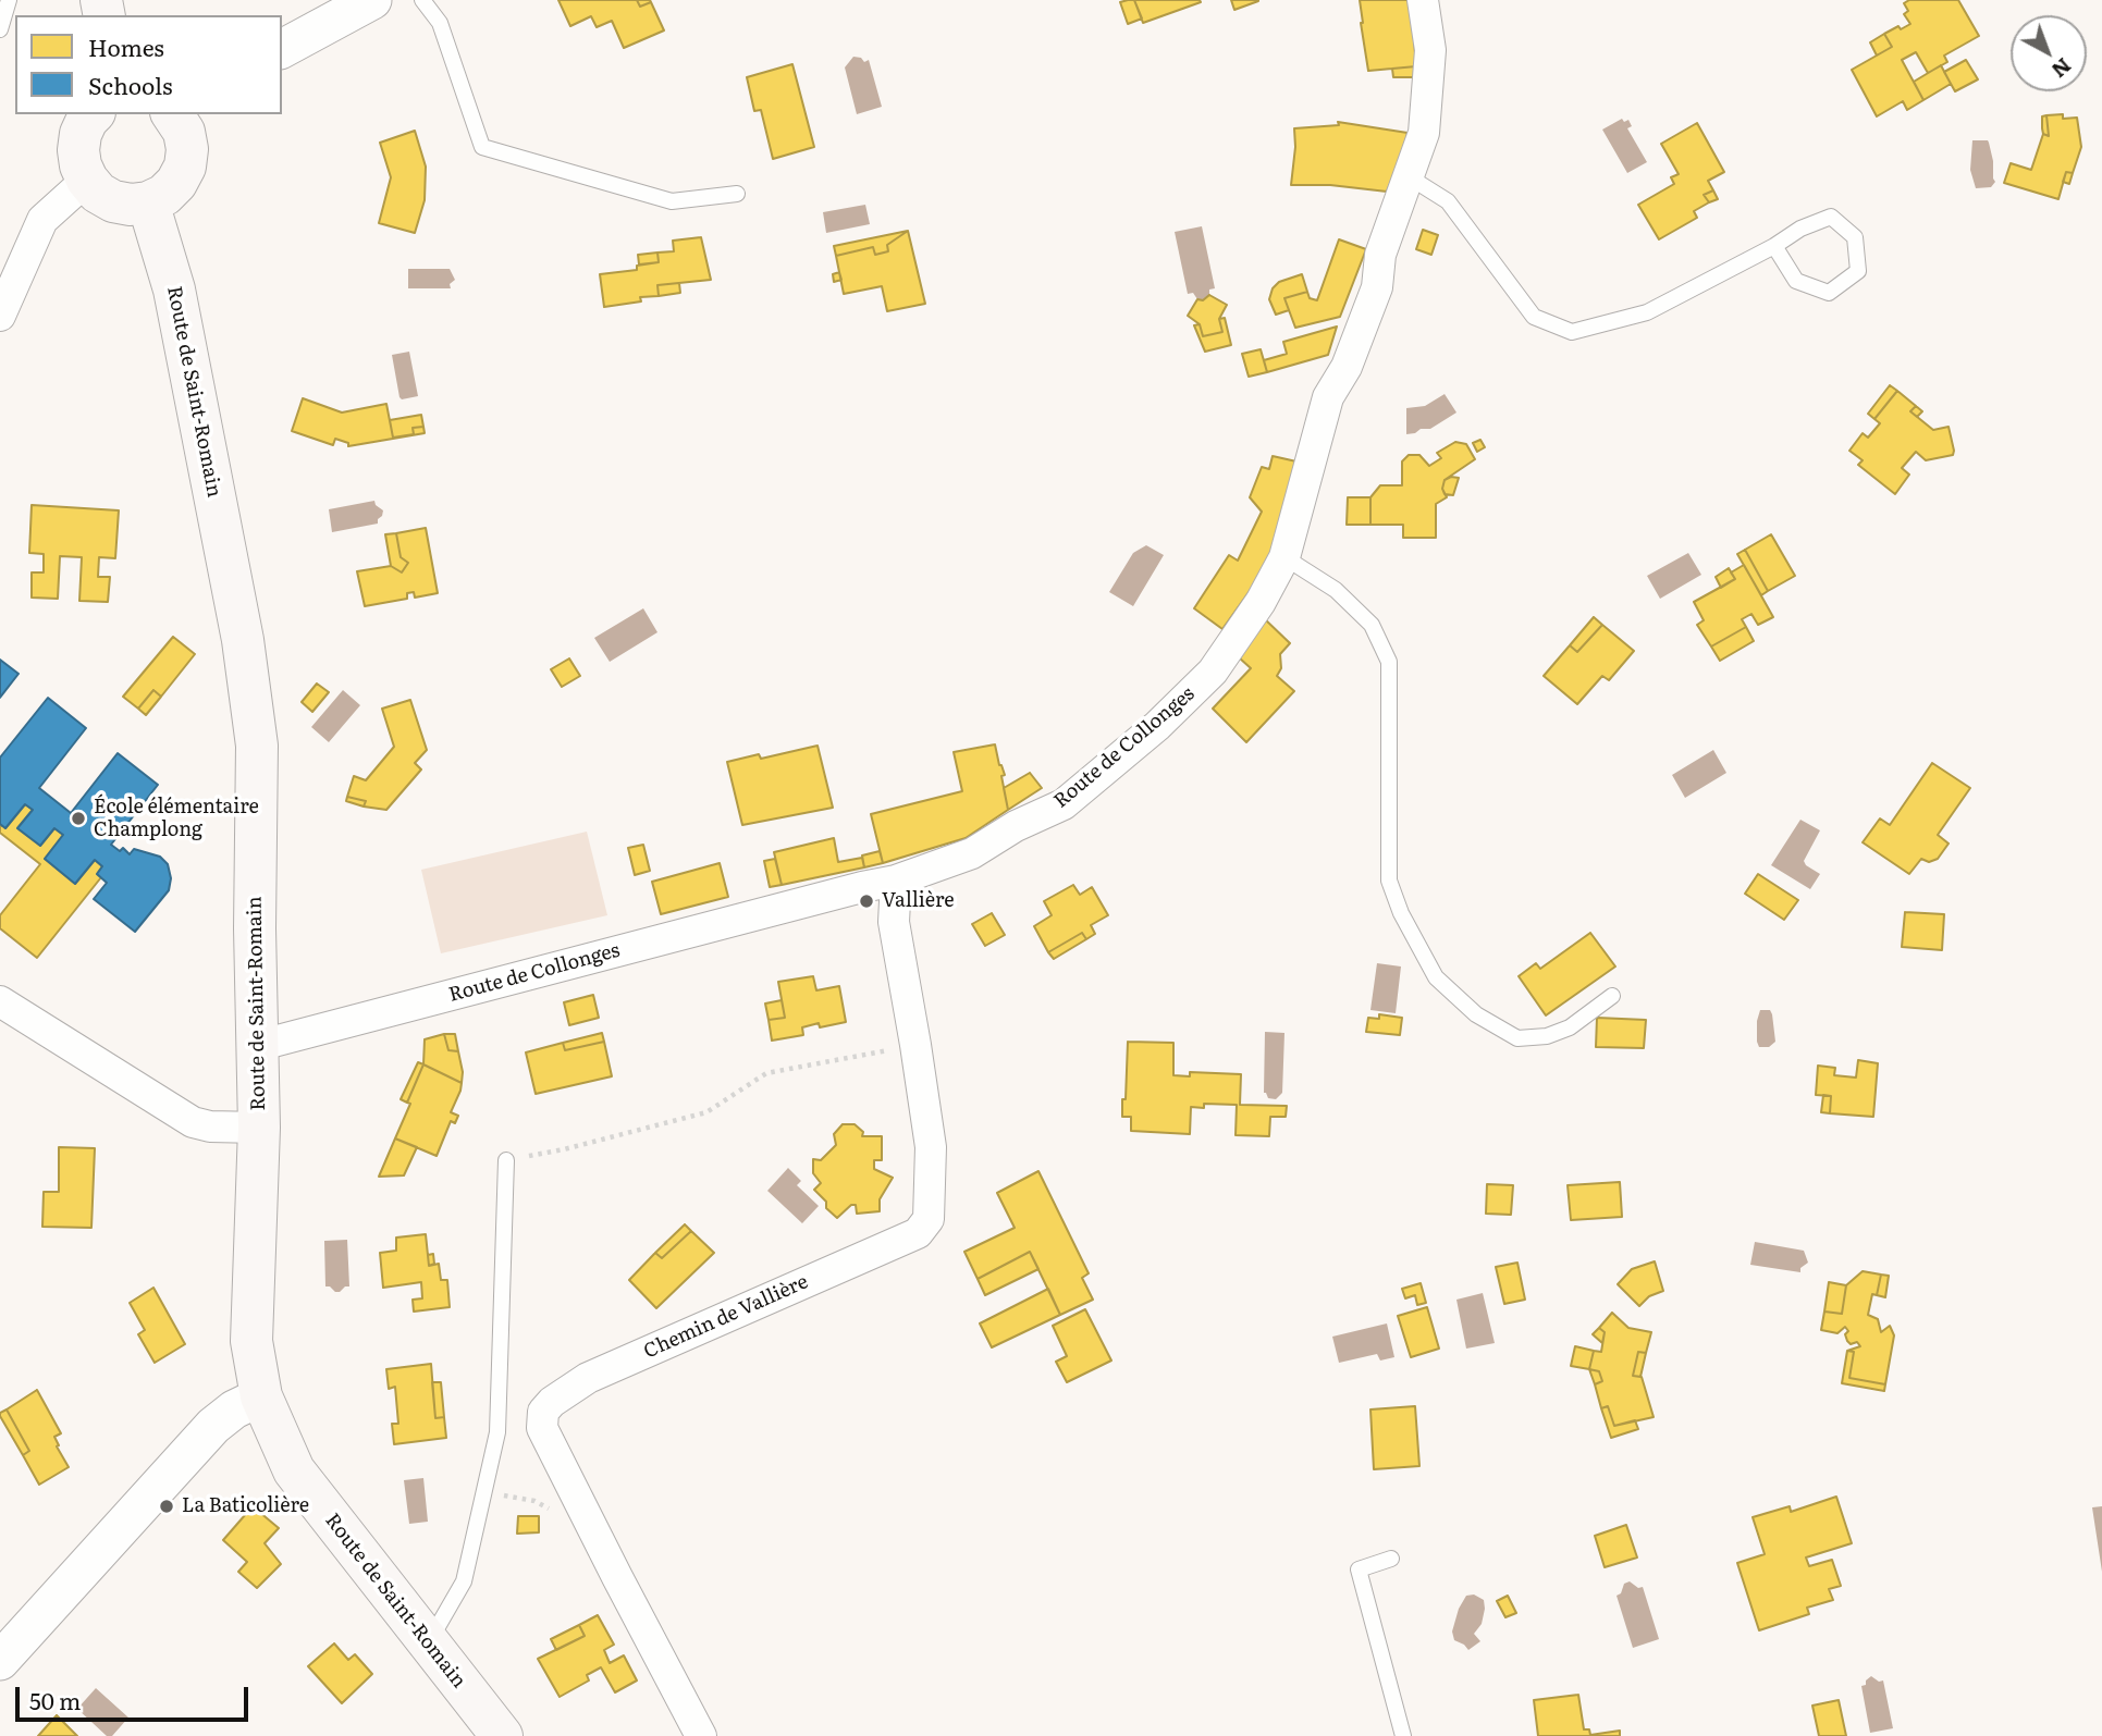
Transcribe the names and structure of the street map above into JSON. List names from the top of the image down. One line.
{"streets":{"main road":["Route de Saint-Romain"],"street":["Route de Collonges","Chemin de Vallière"]},"crossings":[["Route de Saint-Romain","Route de Collonges"],["Route de Collonges","Chemin de Vallière"]],"places":["École élémentaire Champlong","Vallière","La Baticolière"],"legend":["Homes","Schools"],"scale_bar":"50 m","north":"bottom right"}
